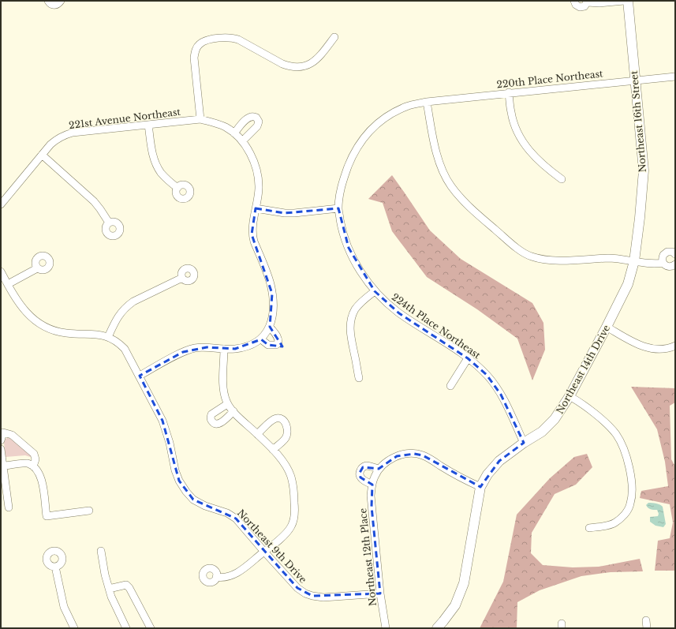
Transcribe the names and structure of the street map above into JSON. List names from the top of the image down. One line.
{"streets":{"street":["220th Place Northeast","221st Avenue Northeast","Northeast 16th Street","224th Place Northeast","Northeast 14th Drive","Northeast 9th Drive","Northeast 12th Place"]},"crossings":[["220th Place Northeast","Northeast 16th Street"],["Northeast 16th Street","Northeast 14th Drive"],["224th Place Northeast","Northeast 14th Drive"],["Northeast 9th Drive","Northeast 12th Place"]]}
